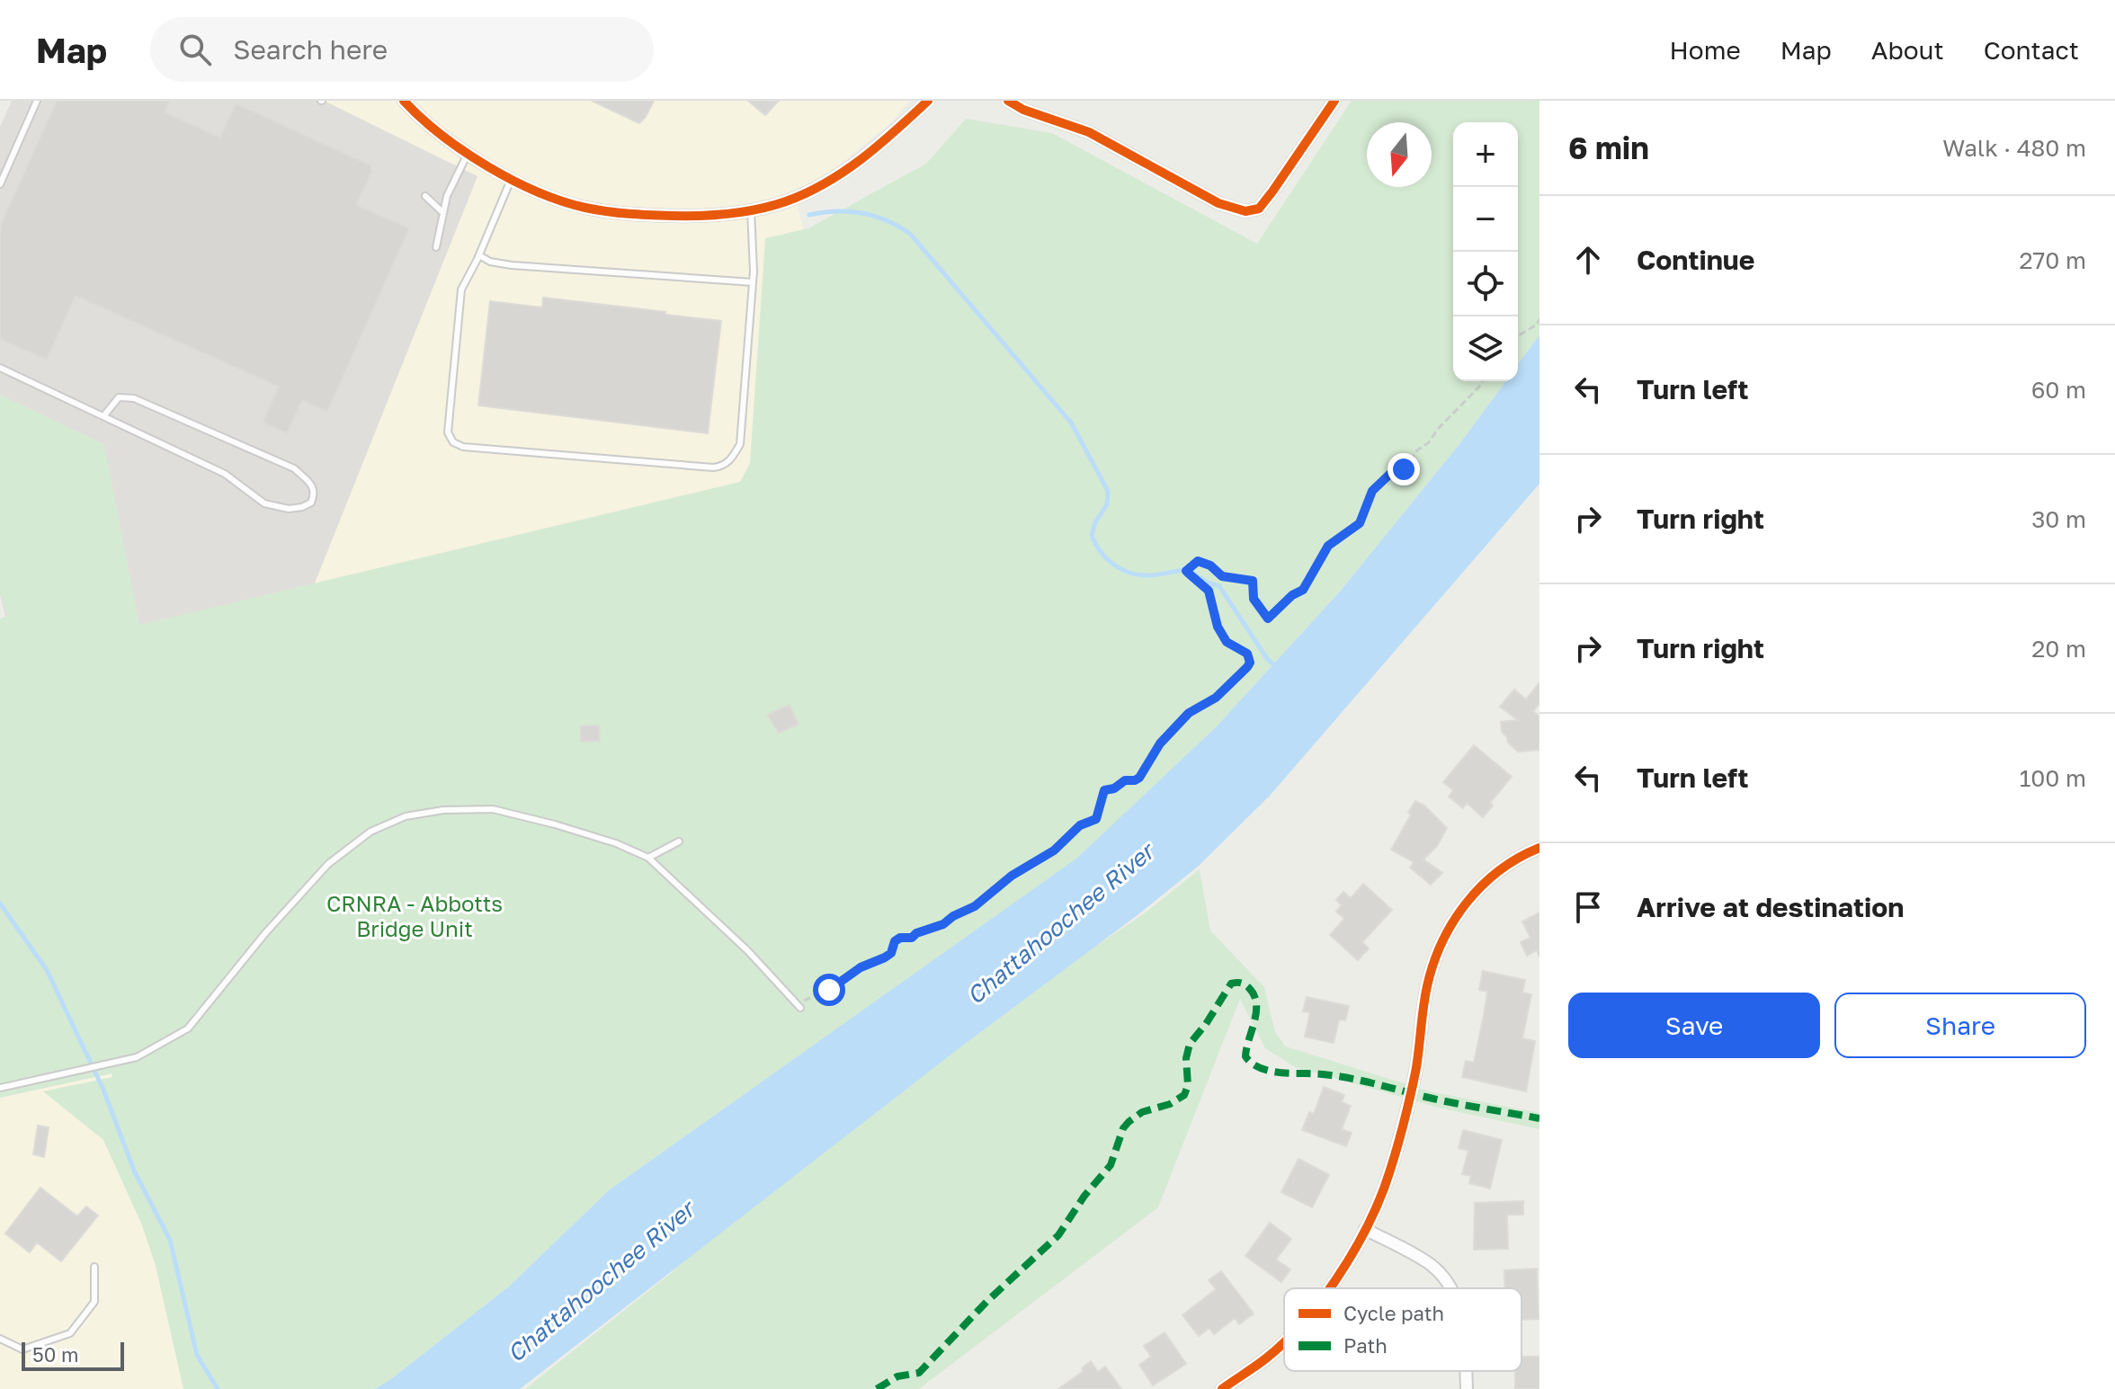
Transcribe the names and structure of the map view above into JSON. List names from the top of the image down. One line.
{"water":["Chattahoochee River"],"parks":["CRNRA - Abbotts Bridge Unit"],"legend":["Cycle path","Path"],"scale_bar":"50 m","north":"bottom","page":{"header":"Map","search":"Search here","nav":["Home","Map","About","Contact"],"heading":["6 min","Walk · 480 m"],"map_buttons":["+","−"],"list":[["Continue","270 m"],["Turn left","60 m"],["Turn right","30 m"],["Turn right","20 m"],["Turn left","100 m"],"Arrive at destination"],"buttons":["Save","Share"],"scale":"50 m"}}
